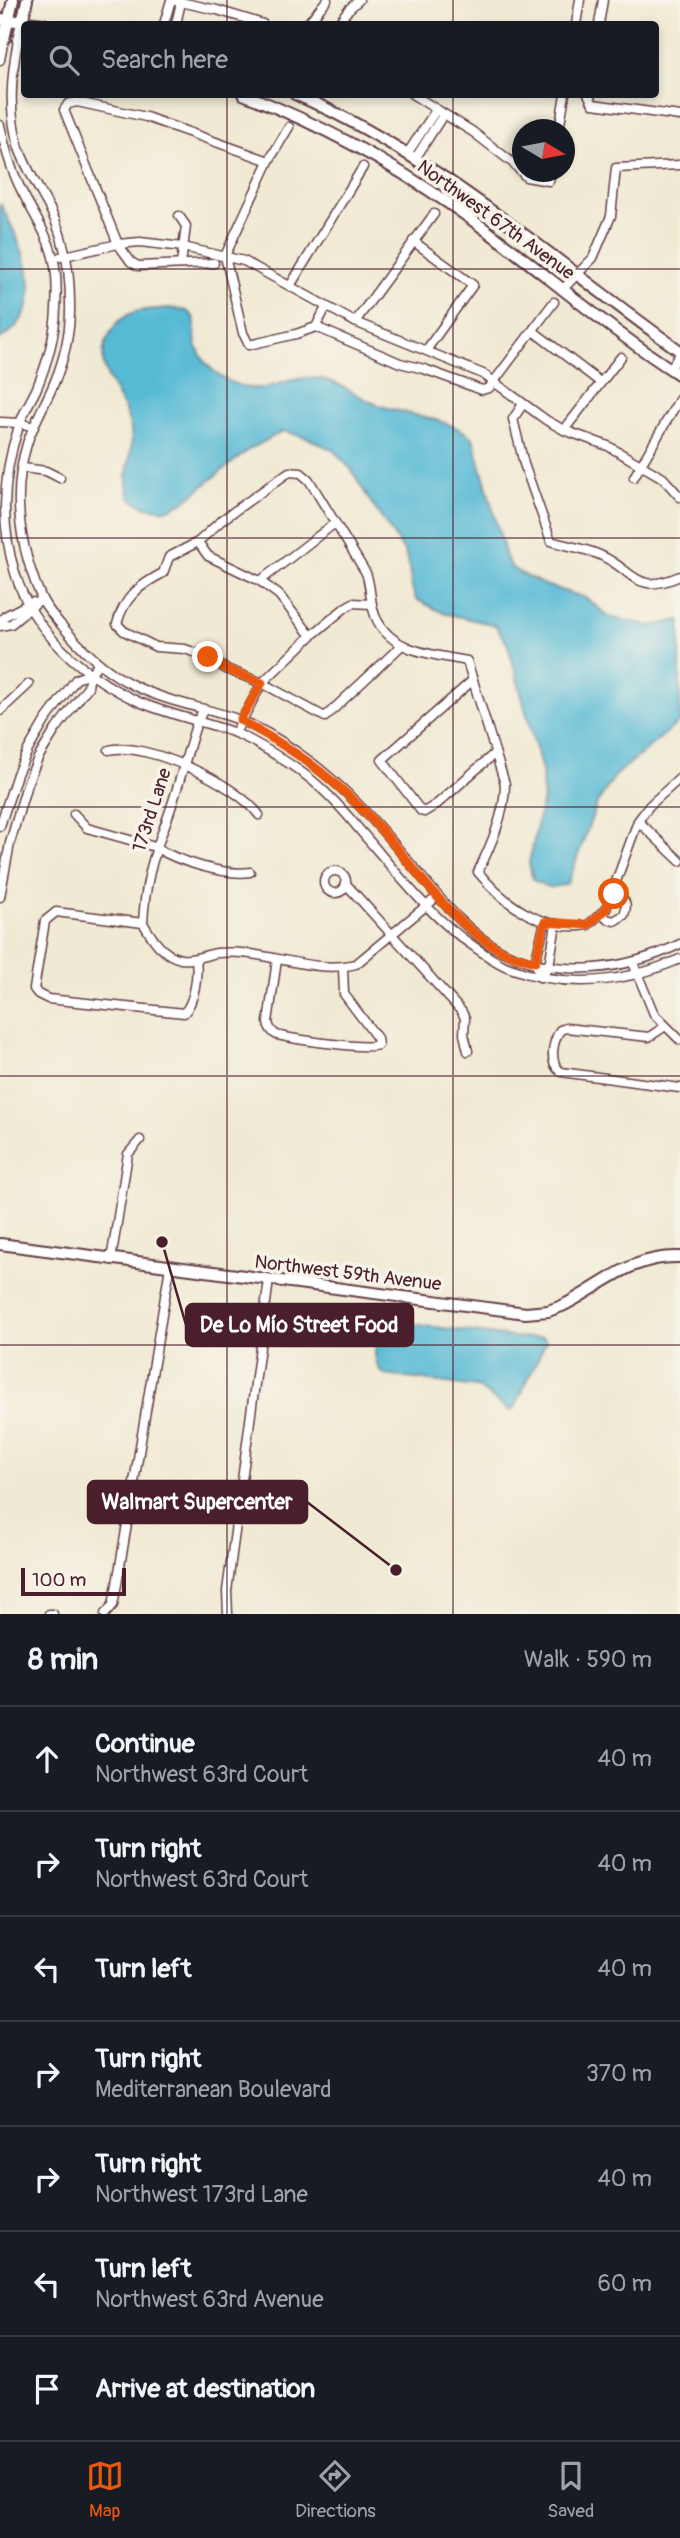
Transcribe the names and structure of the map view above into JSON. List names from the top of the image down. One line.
{"streets":{"main road":["Northwest 67th Avenue","Northwest 59th Avenue"],"street":["173rd Lane"]},"places":["De Lo Mío Street Food","Walmart Supercenter"],"scale_bar":"100 m","north":"right","page":{"search":"Search here","scale":"100 m","heading":["8 min","Walk · 590 m"],"list":[["Continue","Northwest 63rd Court","40 m"],["Turn right","Northwest 63rd Court","40 m"],["Turn left","40 m"],["Turn right","Mediterranean Boulevard","370 m"],["Turn right","Northwest 173rd Lane","40 m"],["Turn left","Northwest 63rd Avenue","60 m"],"Arrive at destination"],"nav":["Map","Directions","Saved"]}}
